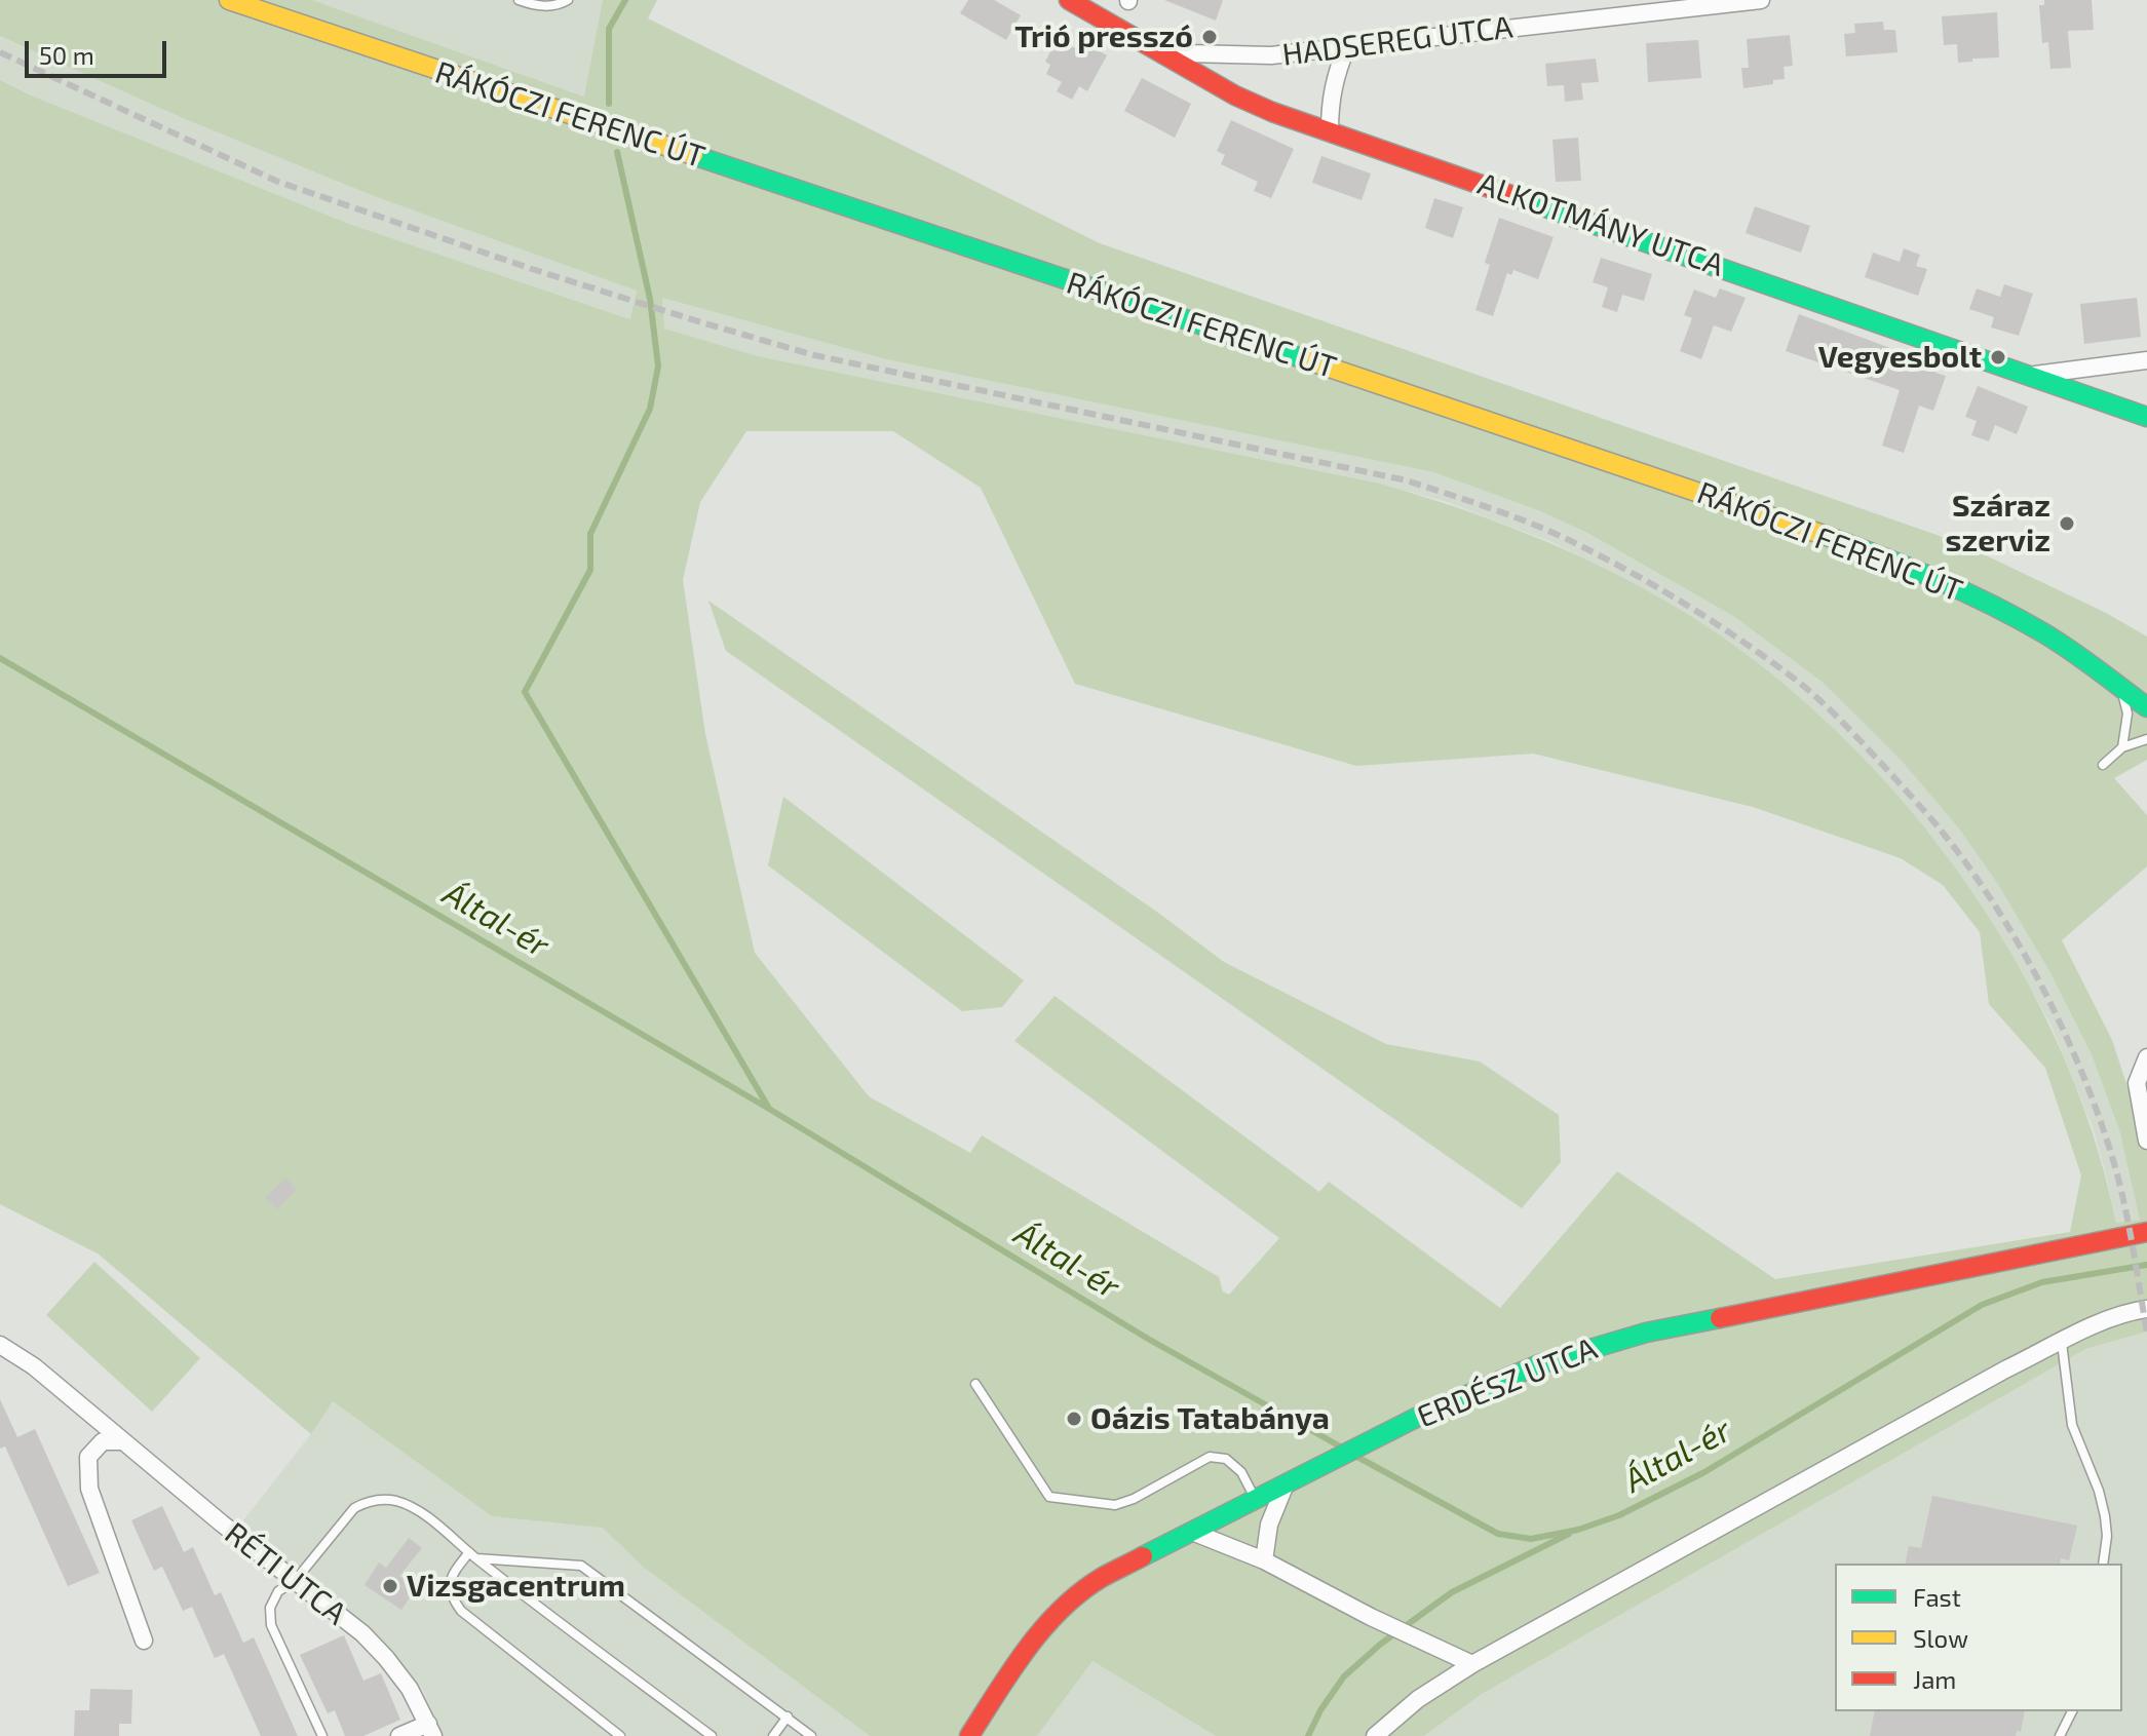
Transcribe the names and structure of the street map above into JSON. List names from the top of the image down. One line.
{"streets":{"street":["HADSEREG UTCA","RÁKÓCZI FERENC ÚT","ALKOTMÁNY UTCA","ERDÉSZ UTCA","RÉTI UTCA"]},"crossings":[["HADSEREG UTCA","ALKOTMÁNY UTCA"]],"water":["Által-ér"],"places":["Trió presszó","Vegyesbolt","Száraz szerviz","Oázis Tatabánya","Vizsgacentrum"],"legend":["Fast","Slow","Jam"],"scale_bar":"50 m"}
